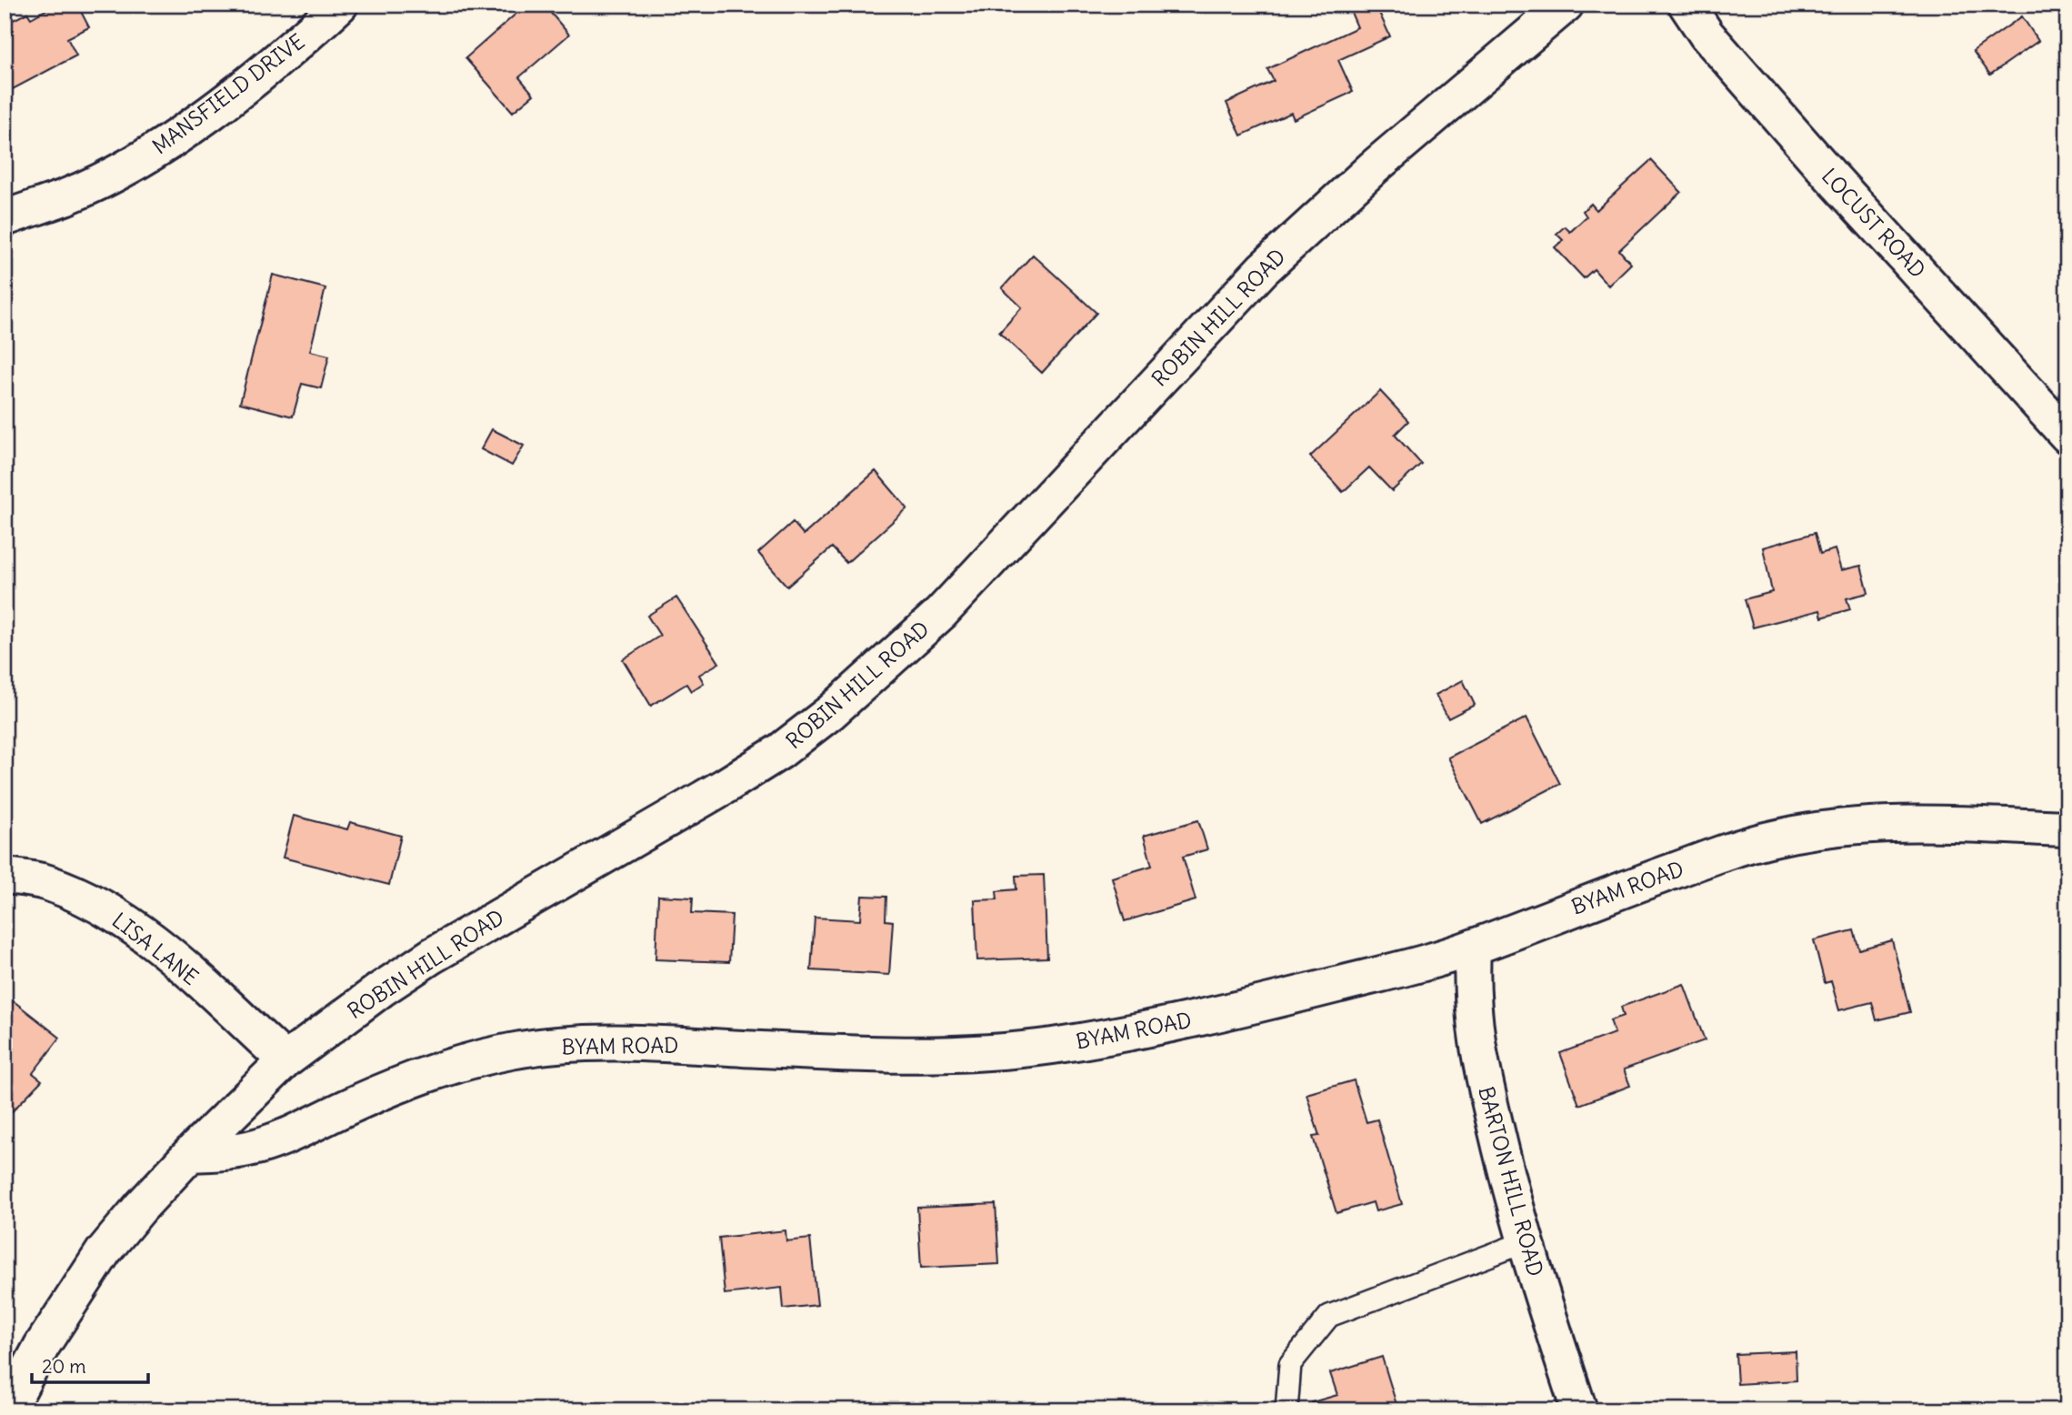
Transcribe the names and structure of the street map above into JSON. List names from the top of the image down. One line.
{"streets":{"street":["MANSFIELD DRIVE","LOCUST ROAD","ROBIN HILL ROAD","BYAM ROAD","LISA LANE","BARTON HILL ROAD"]},"crossings":[["ROBIN HILL ROAD","BYAM ROAD"],["ROBIN HILL ROAD","LISA LANE"],["BYAM ROAD","BARTON HILL ROAD"]],"scale_bar":"20 m"}
